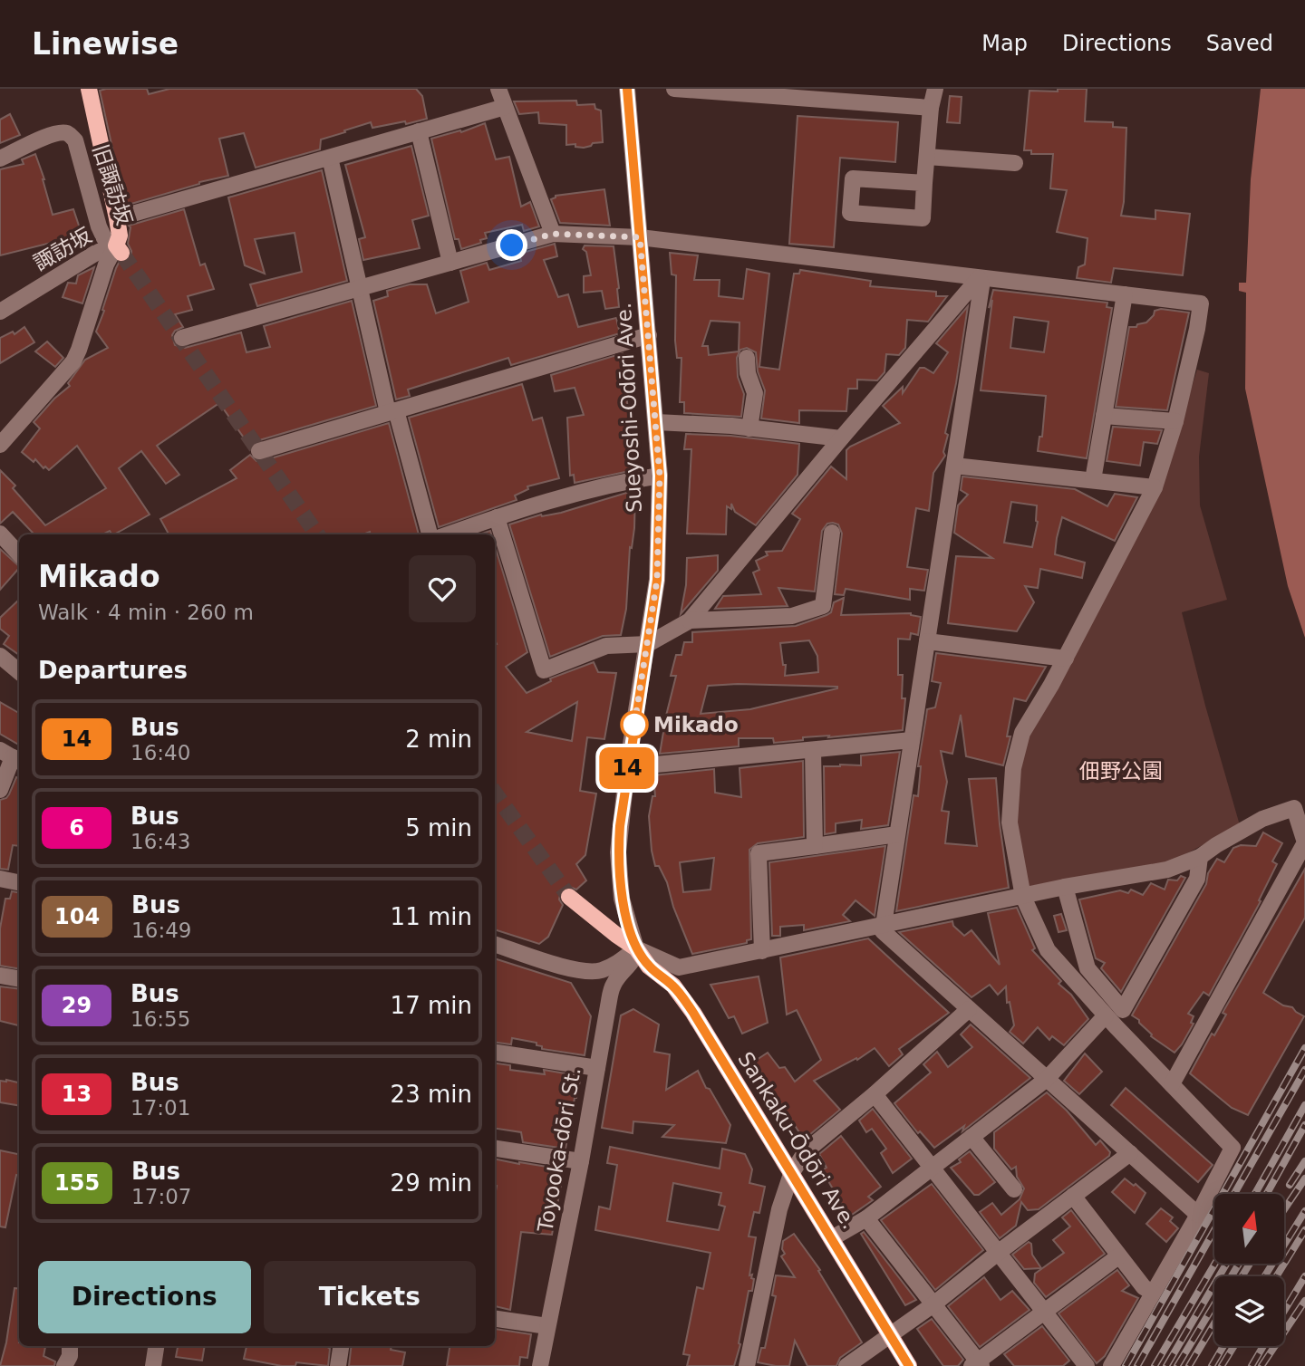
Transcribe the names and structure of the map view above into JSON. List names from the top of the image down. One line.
{"streets":{"main road":["Sankaku-Ōdōri Ave."],"street":["旧諏訪坂","諏訪坂","Sueyoshi-Odōri Ave.","Toyooka-dōri St."]},"crossings":[["旧諏訪坂","諏訪坂"],["Sueyoshi-Odōri Ave.","Sankaku-Ōdōri Ave."],["Sueyoshi-Odōri Ave.","Toyooka-dōri St."],["Sankaku-Ōdōri Ave.","Toyooka-dōri St."]],"parks":["佃野公園"],"places":["Mikado"],"lines":["bus line 14"],"north":"top","page":{"header":"Linewise","nav":["Map","Directions","Saved"],"on_map":"14","heading":[["Mikado","Walk · 4 min · 260 m"],"Departures"],"list":[{"mark":"14","name":"Bus","note":"16:40","value":"2 min"},{"mark":"6","name":"Bus","note":"16:43","value":"5 min"},{"mark":"104","name":"Bus","note":"16:49","value":"11 min"},{"mark":"29","name":"Bus","note":"16:55","value":"17 min"},{"mark":"13","name":"Bus","note":"17:01","value":"23 min"},{"mark":"155","name":"Bus","note":"17:07","value":"29 min"}],"buttons":["Directions","Tickets"]}}
